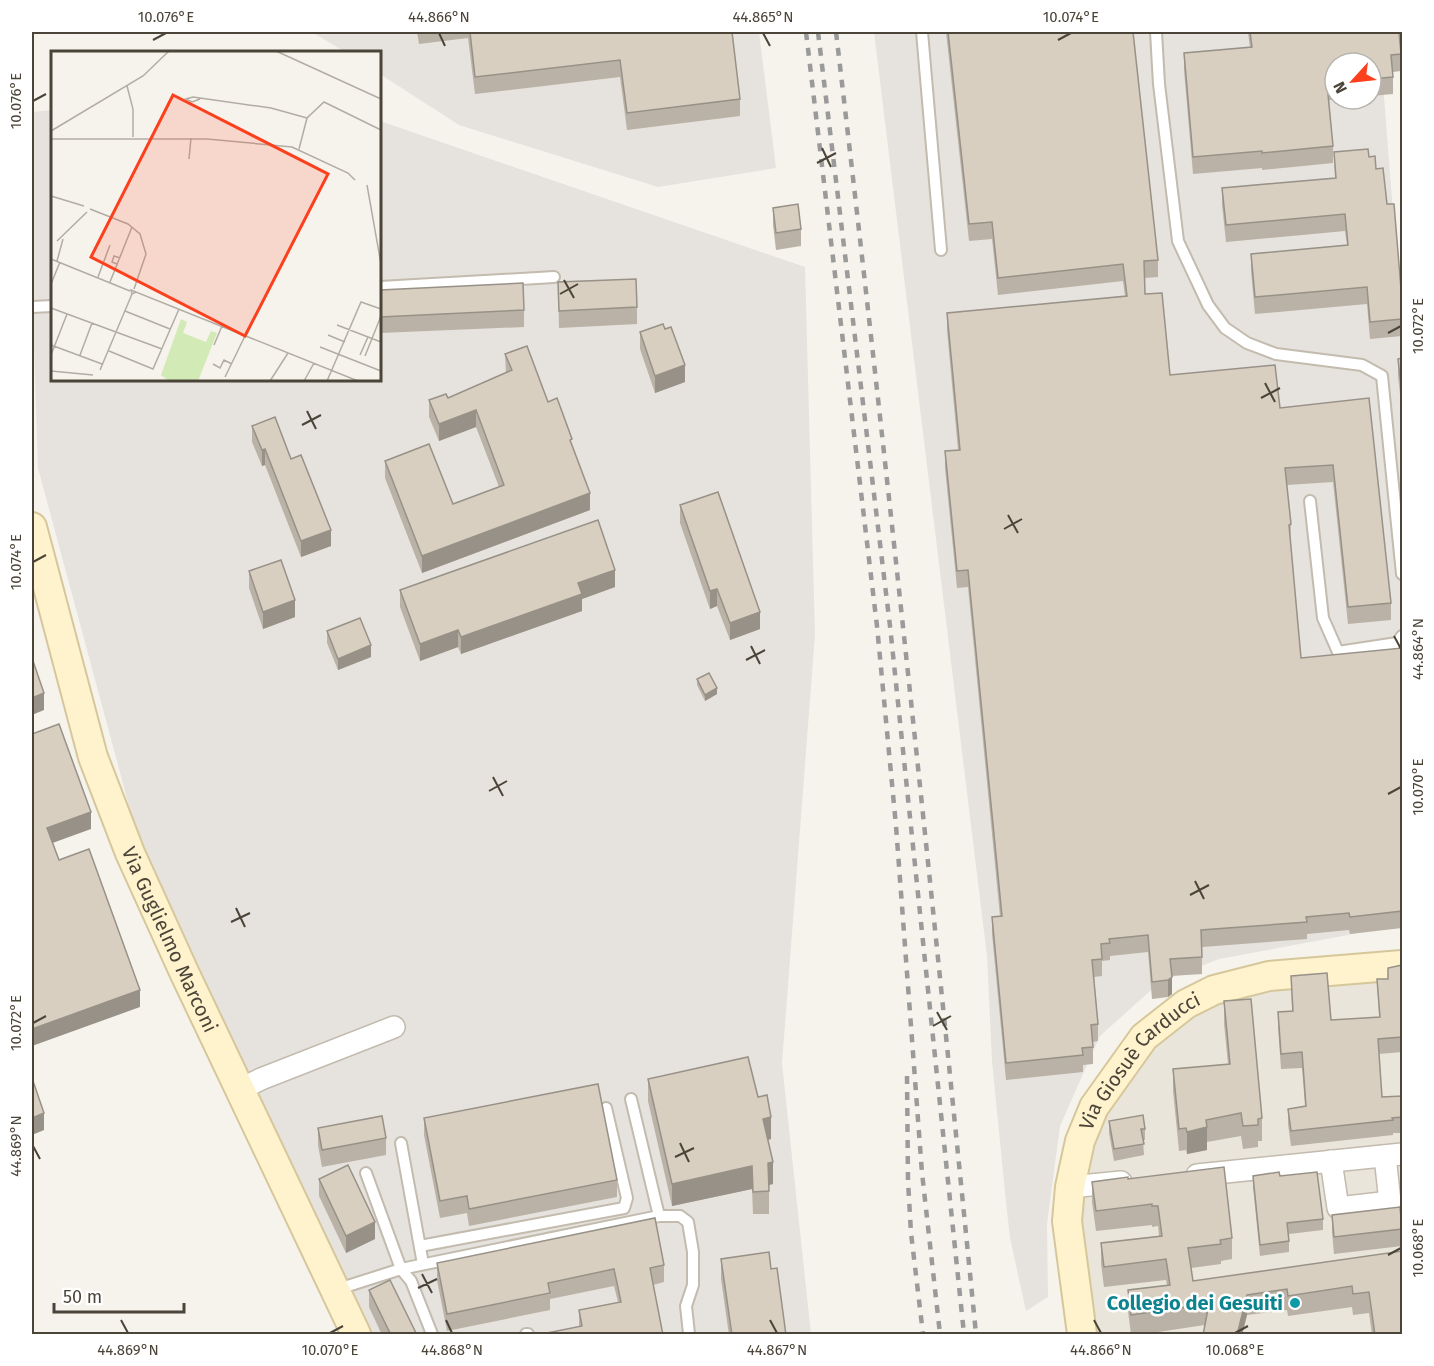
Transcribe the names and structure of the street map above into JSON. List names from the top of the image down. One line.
{"streets":{"street":["Via Guglielmo Marconi","Via Giosuè Carducci"]},"places":["Collegio dei Gesuiti"],"scale_bar":"50 m","north":"bottom left","coordinates":["10.076°E","44.866°N","44.865°N","10.074°E","10.072°E","44.864°N","10.070°E","44.869°N","10.068°E","44.868°N","44.867°N"]}
